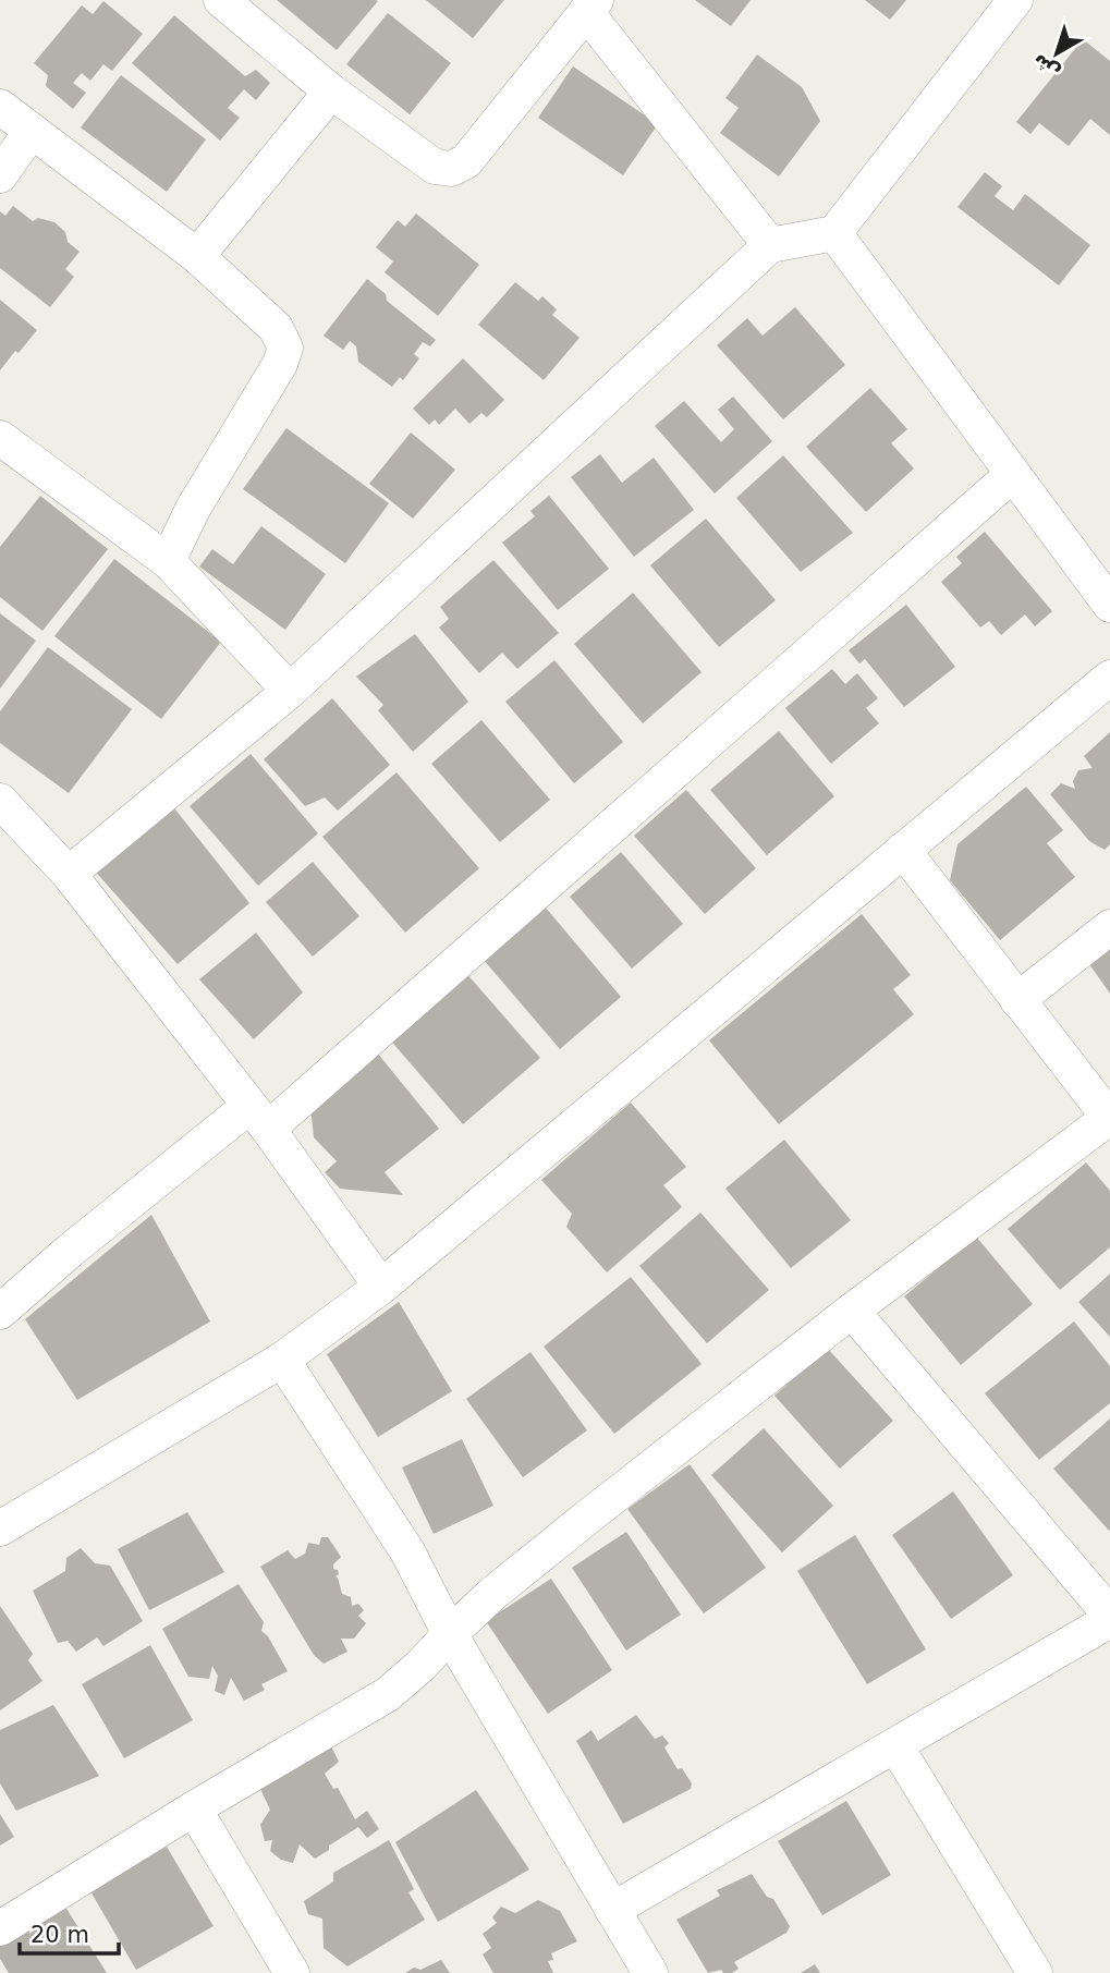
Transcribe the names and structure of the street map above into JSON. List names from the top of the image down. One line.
{"scale_bar":"20 m","north":"bottom left"}
